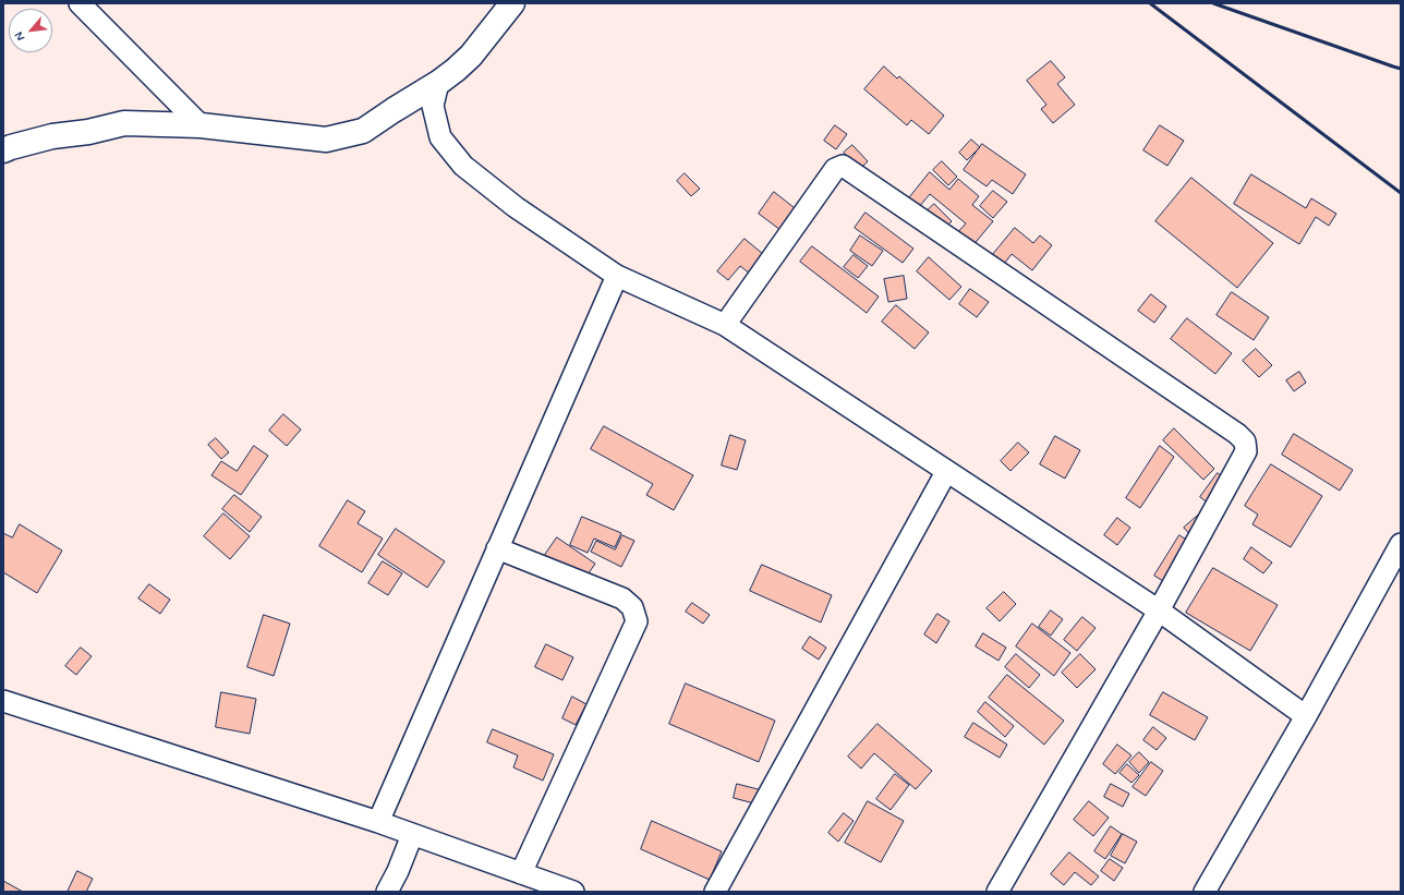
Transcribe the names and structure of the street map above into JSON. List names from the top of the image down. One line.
{"north":"bottom left"}
